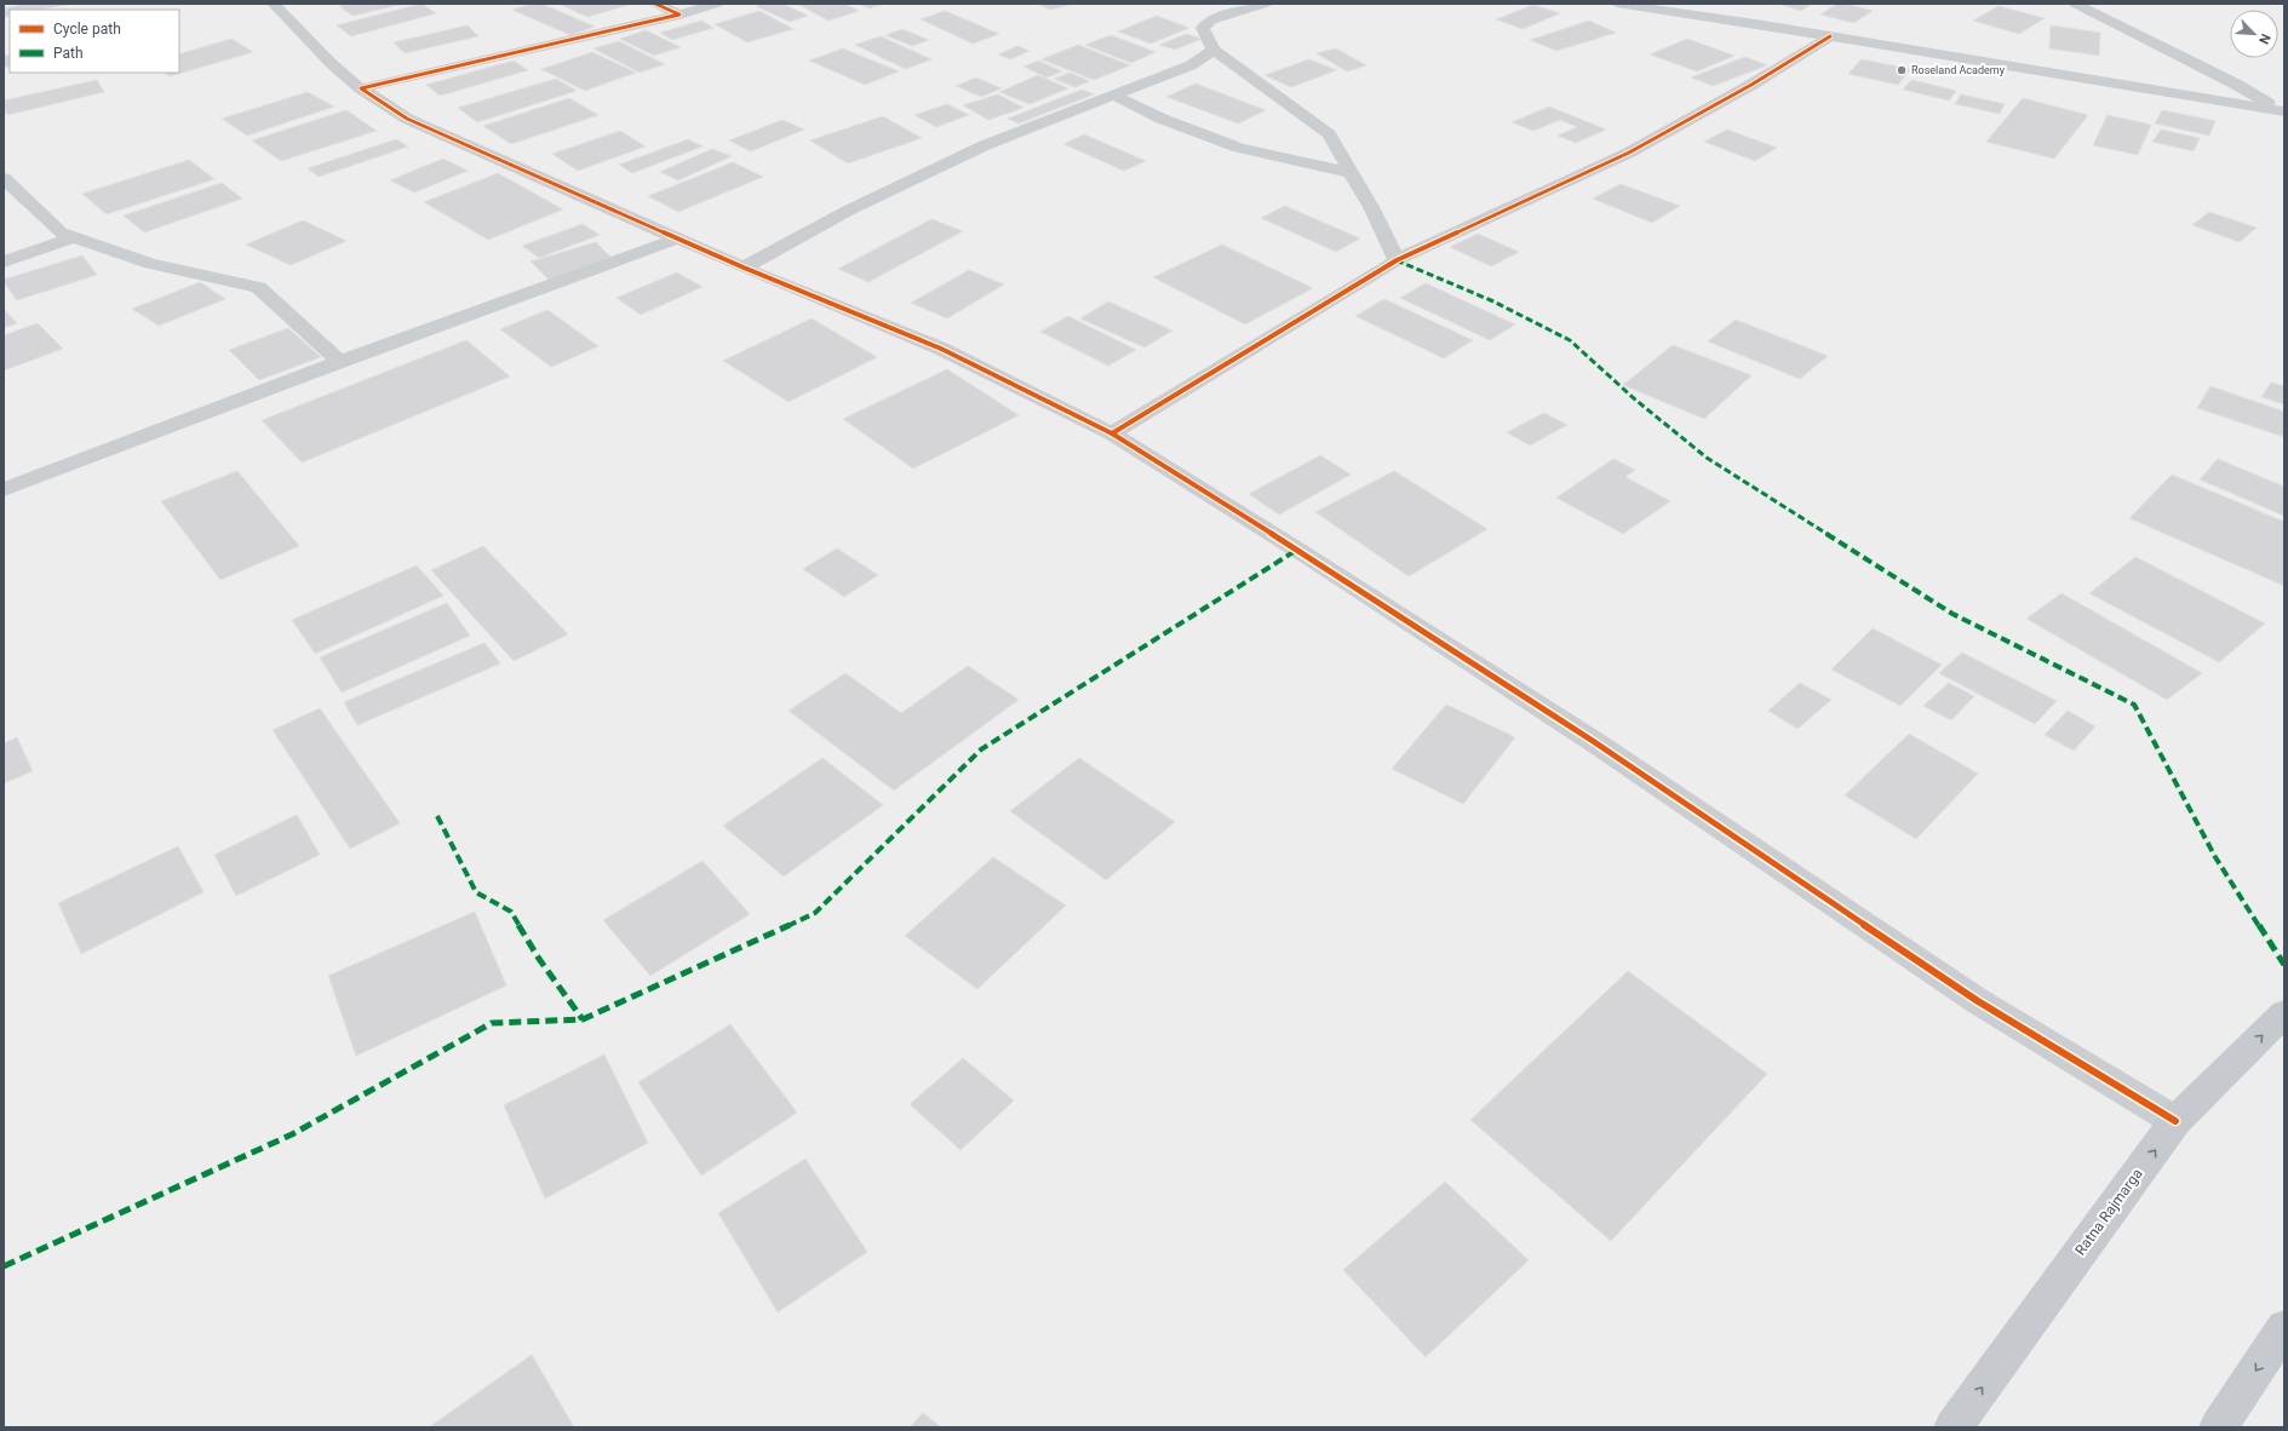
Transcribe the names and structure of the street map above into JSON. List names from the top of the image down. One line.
{"streets":{"main road":["Ratna Rajmarga"]},"one_way":["Ratna Rajmarga"],"places":["Roseland Academy"],"legend":["Cycle path","Path"],"north":"bottom right"}
